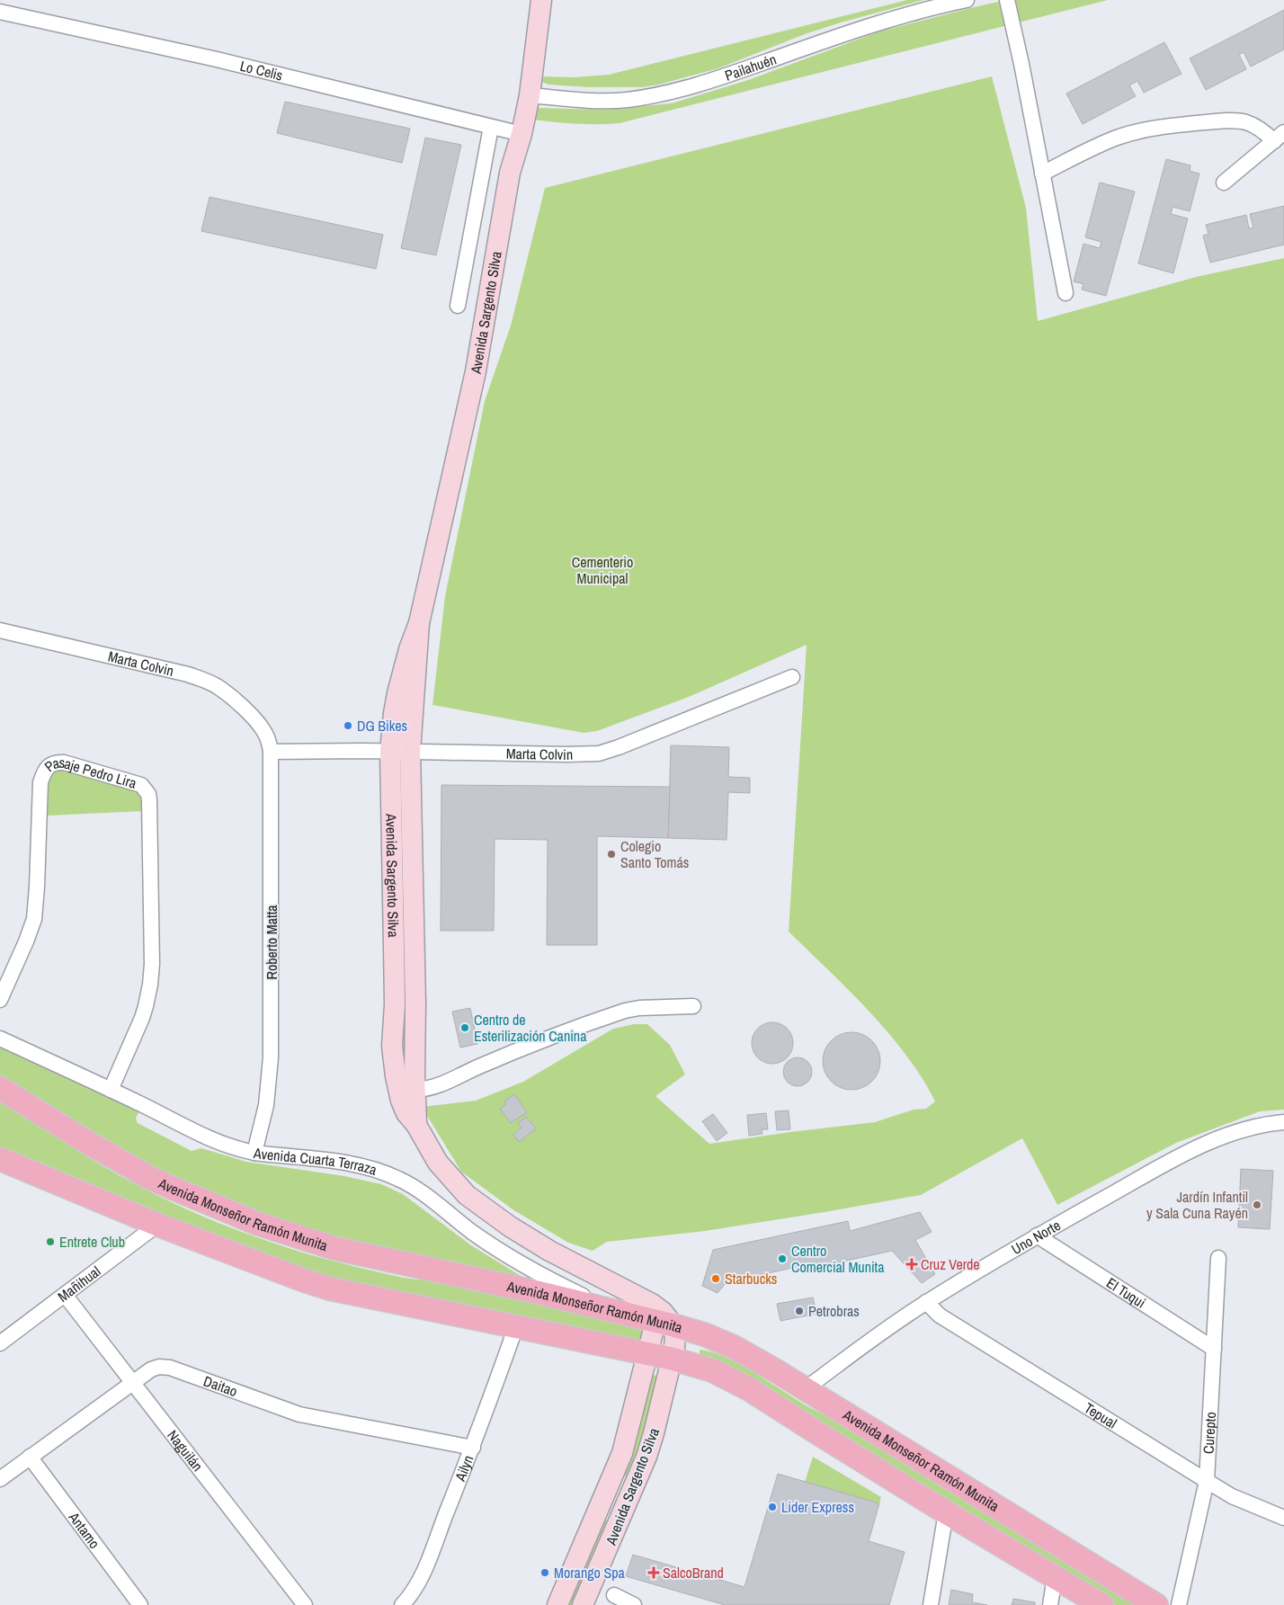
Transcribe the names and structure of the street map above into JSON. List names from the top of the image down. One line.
{"streets":{"main road":["Avenida Sargento Silva","Avenida Monseñor Ramón Munita"],"street":["Pailahuén","Lo Celis","Marta Colvin","Pasaje Pedro Lira","Roberto Matta","Avenida Cuarta Terraza","Uno Norte","Mañihual","El Tuqui","Daitao","Tepual","Curepto","Naguilán","Ailyn","Antamo"]},"crossings":[["Pailahuén","Avenida Sargento Silva"],["Lo Celis","Avenida Sargento Silva"],["Avenida Sargento Silva","Marta Colvin"],["Avenida Sargento Silva","Avenida Monseñor Ramón Munita"],["Marta Colvin","Roberto Matta"],["Pasaje Pedro Lira","Avenida Cuarta Terraza"],["Roberto Matta","Avenida Cuarta Terraza"],["Avenida Cuarta Terraza","Avenida Monseñor Ramón Munita"],["Avenida Monseñor Ramón Munita","Uno Norte"],["Uno Norte","El Tuqui"],["Uno Norte","Tepual"],["Mañihual","Naguilán"],["El Tuqui","Curepto"],["Daitao","Naguilán"],["Daitao","Ailyn"],["Daitao","Antamo"],["Tepual","Curepto"]],"parks":["Cementerio Municipal"],"places":{"other":["DG Bikes","Colegio Santo Tomás","Centro de Esterilización Canina","Jardín Infantil y Sala Cuna Rayén","Entrete Club","Centro Comercial Munita","Starbucks","Petrobras","Lider Express","Morango Spa"],"health":["Cruz Verde","SalcoBrand"]}}
